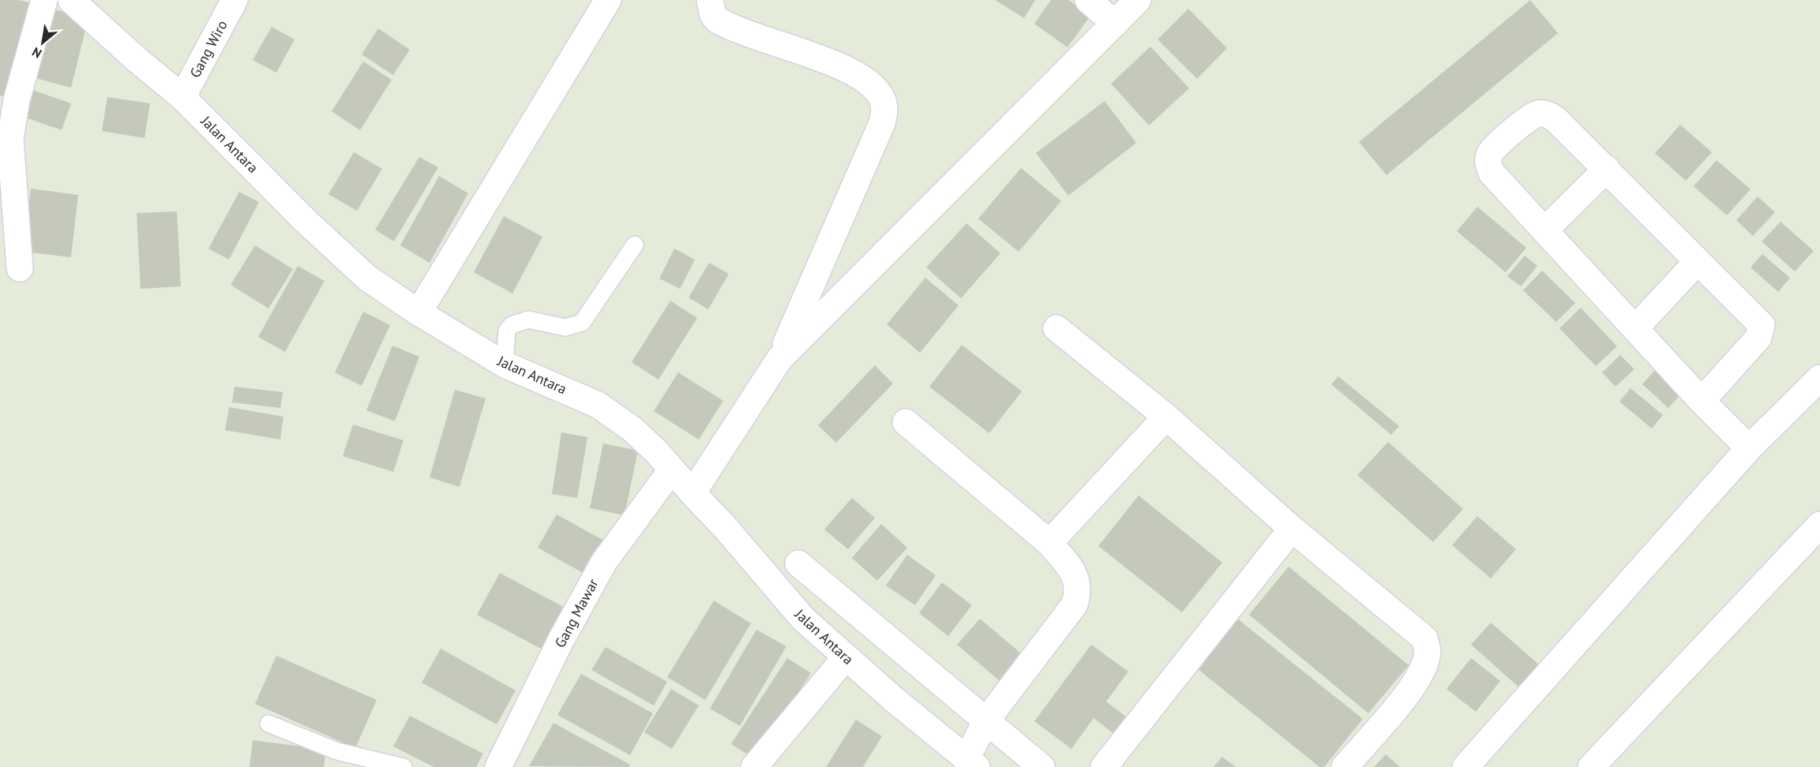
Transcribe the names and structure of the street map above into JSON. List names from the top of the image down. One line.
{"streets":{"street":["Gang Wiro","Jalan Antara","Gang Mawar"]},"crossings":[["Gang Wiro","Jalan Antara"],["Jalan Antara","Gang Mawar"]],"north":"bottom left"}
